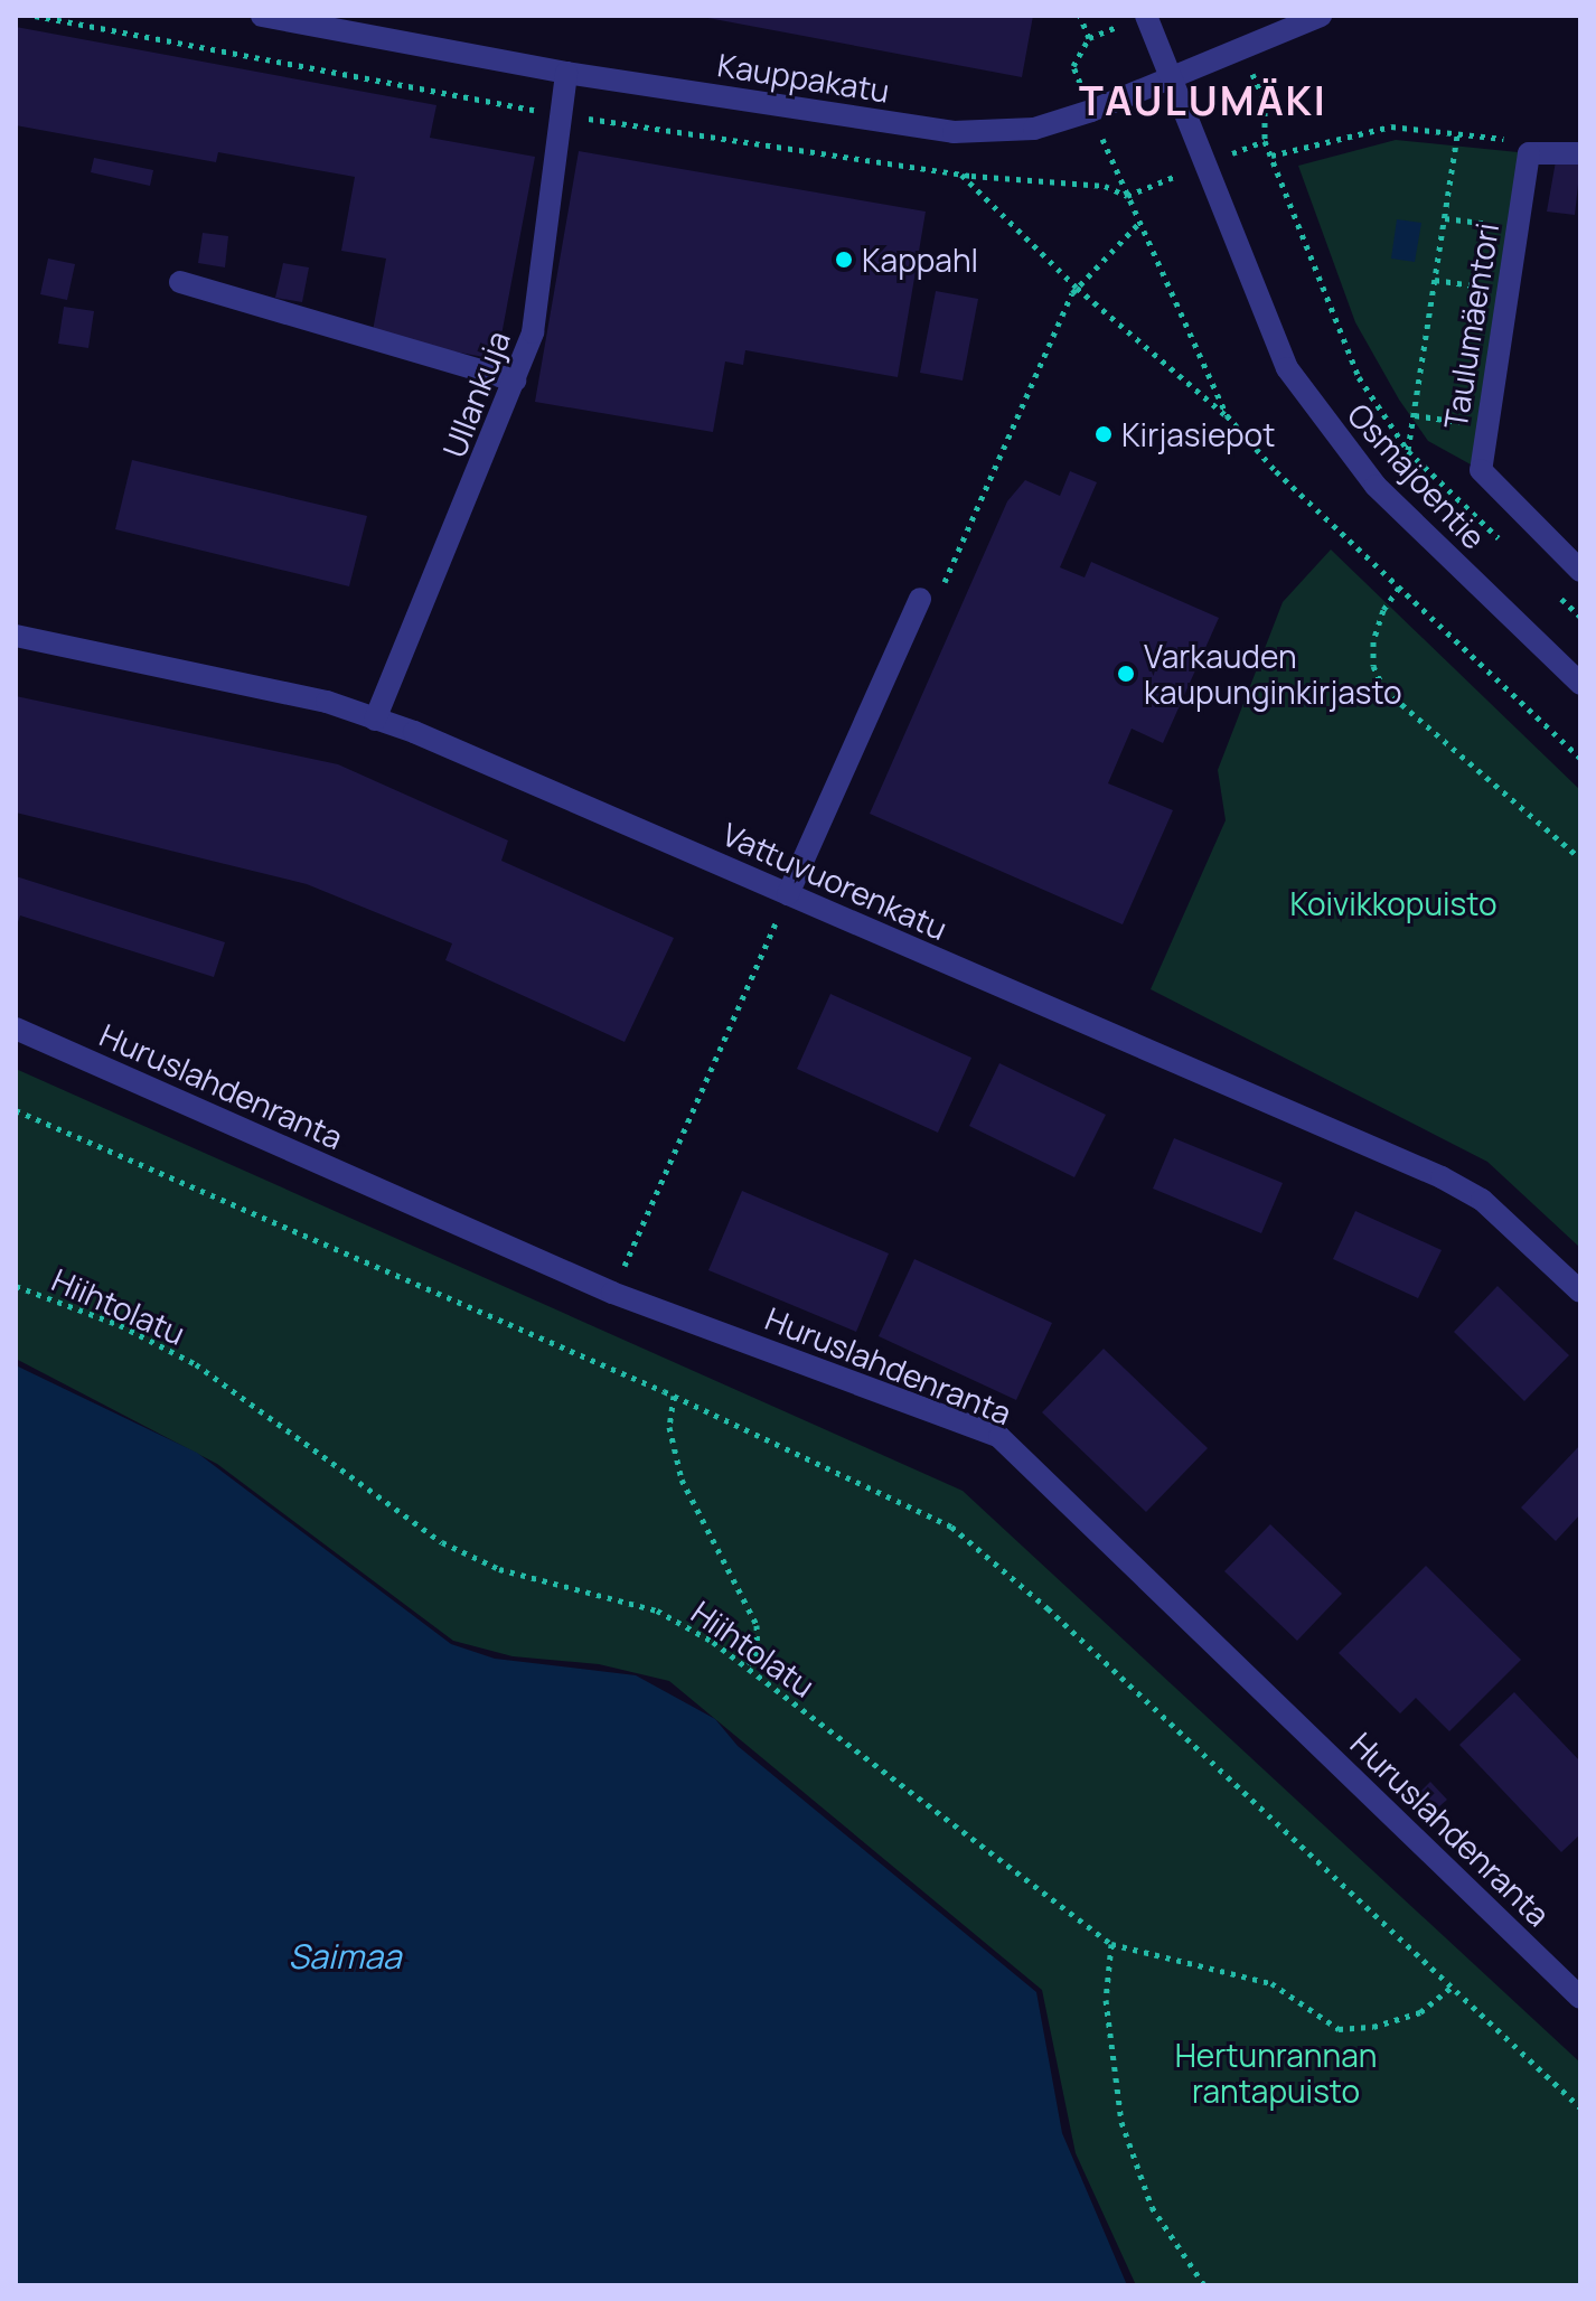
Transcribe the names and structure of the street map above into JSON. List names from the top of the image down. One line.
{"streets":{"street":["Kauppakatu","Taulumäentori","Ullankuja","Osmajoentie","Vattuvuorenkatu","Huruslahdenranta"],"path":["Hiihtolatu"]},"crossings":[["Kauppakatu","Ullankuja"],["Kauppakatu","Osmajoentie"],["Ullankuja","Vattuvuorenkatu"]],"districts":["TAULUMÄKI"],"water":["Saimaa"],"parks":["Koivikkopuisto","Hertunrannan rantapuisto"],"places":["Kappahl","Kirjasiepot","Varkauden kaupunginkirjasto"]}
